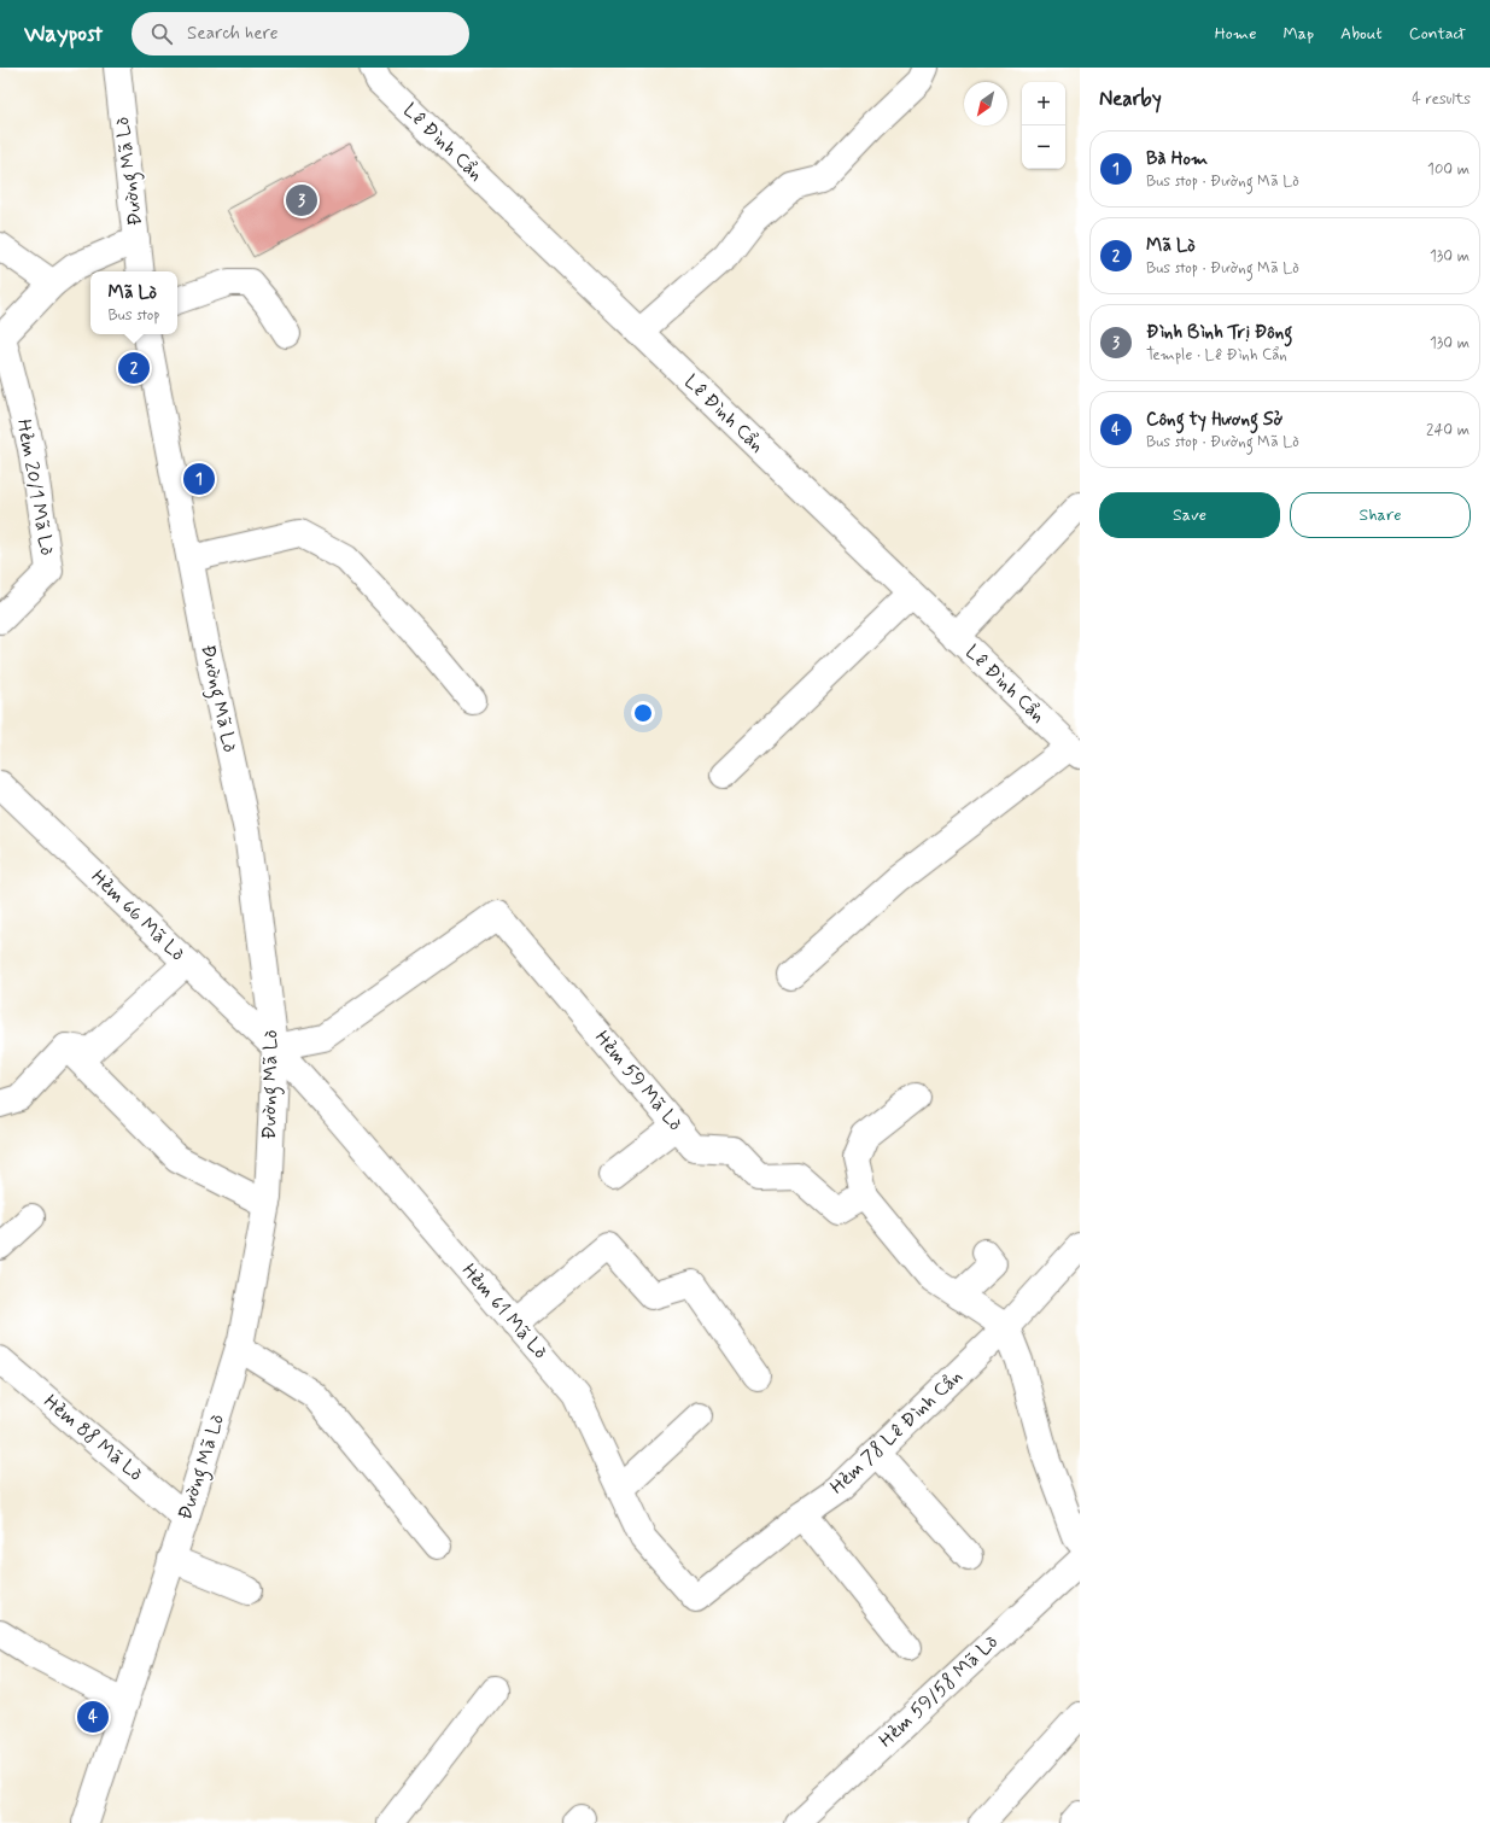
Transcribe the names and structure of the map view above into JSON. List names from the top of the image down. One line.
{"streets":{"street":["Lê Đình Cẩn","Đường Mã Lò","Hẻm 20/1 Mã Lò","Hẻm 66 Mã Lò","Hẻm 59 Mã Lò","Hẻm 61 Mã Lò","Hẻm 78 Lê Đình Cẩn","Hẻm 88 Mã Lò","Hẻm 59/58 Mã Lò"]},"crossings":[["Đường Mã Lò","Hẻm 66 Mã Lò"],["Đường Mã Lò","Hẻm 59 Mã Lò"],["Đường Mã Lò","Hẻm 61 Mã Lò"],["Đường Mã Lò","Hẻm 88 Mã Lò"],["Hẻm 66 Mã Lò","Hẻm 59 Mã Lò"],["Hẻm 66 Mã Lò","Hẻm 61 Mã Lò"],["Hẻm 59 Mã Lò","Hẻm 61 Mã Lò"],["Hẻm 61 Mã Lò","Hẻm 78 Lê Đình Cẩn"]],"north":"bottom left","page":{"header":"Waypost","search":"Search here","nav":["Home","Map","About","Contact"],"heading":["Nearby","4 results"],"map_buttons":["+","−"],"list":[{"mark":"1","name":"Bà Hom","note":"Bus stop · Đường Mã Lò","value":"100 m"},{"mark":"2","name":"Mã Lò","note":"Bus stop · Đường Mã Lò","value":"130 m"},{"mark":"3","name":"Đình Bình Trị Đông","note":"Temple · Lê Đình Cẩn","value":"130 m"},{"mark":"4","name":"Công ty Hương Sở","note":"Bus stop · Đường Mã Lò","value":"240 m"}],"pins":["3","2","1","4"],"popup":["Mã Lò","Bus stop"],"buttons":["Save","Share"]}}
